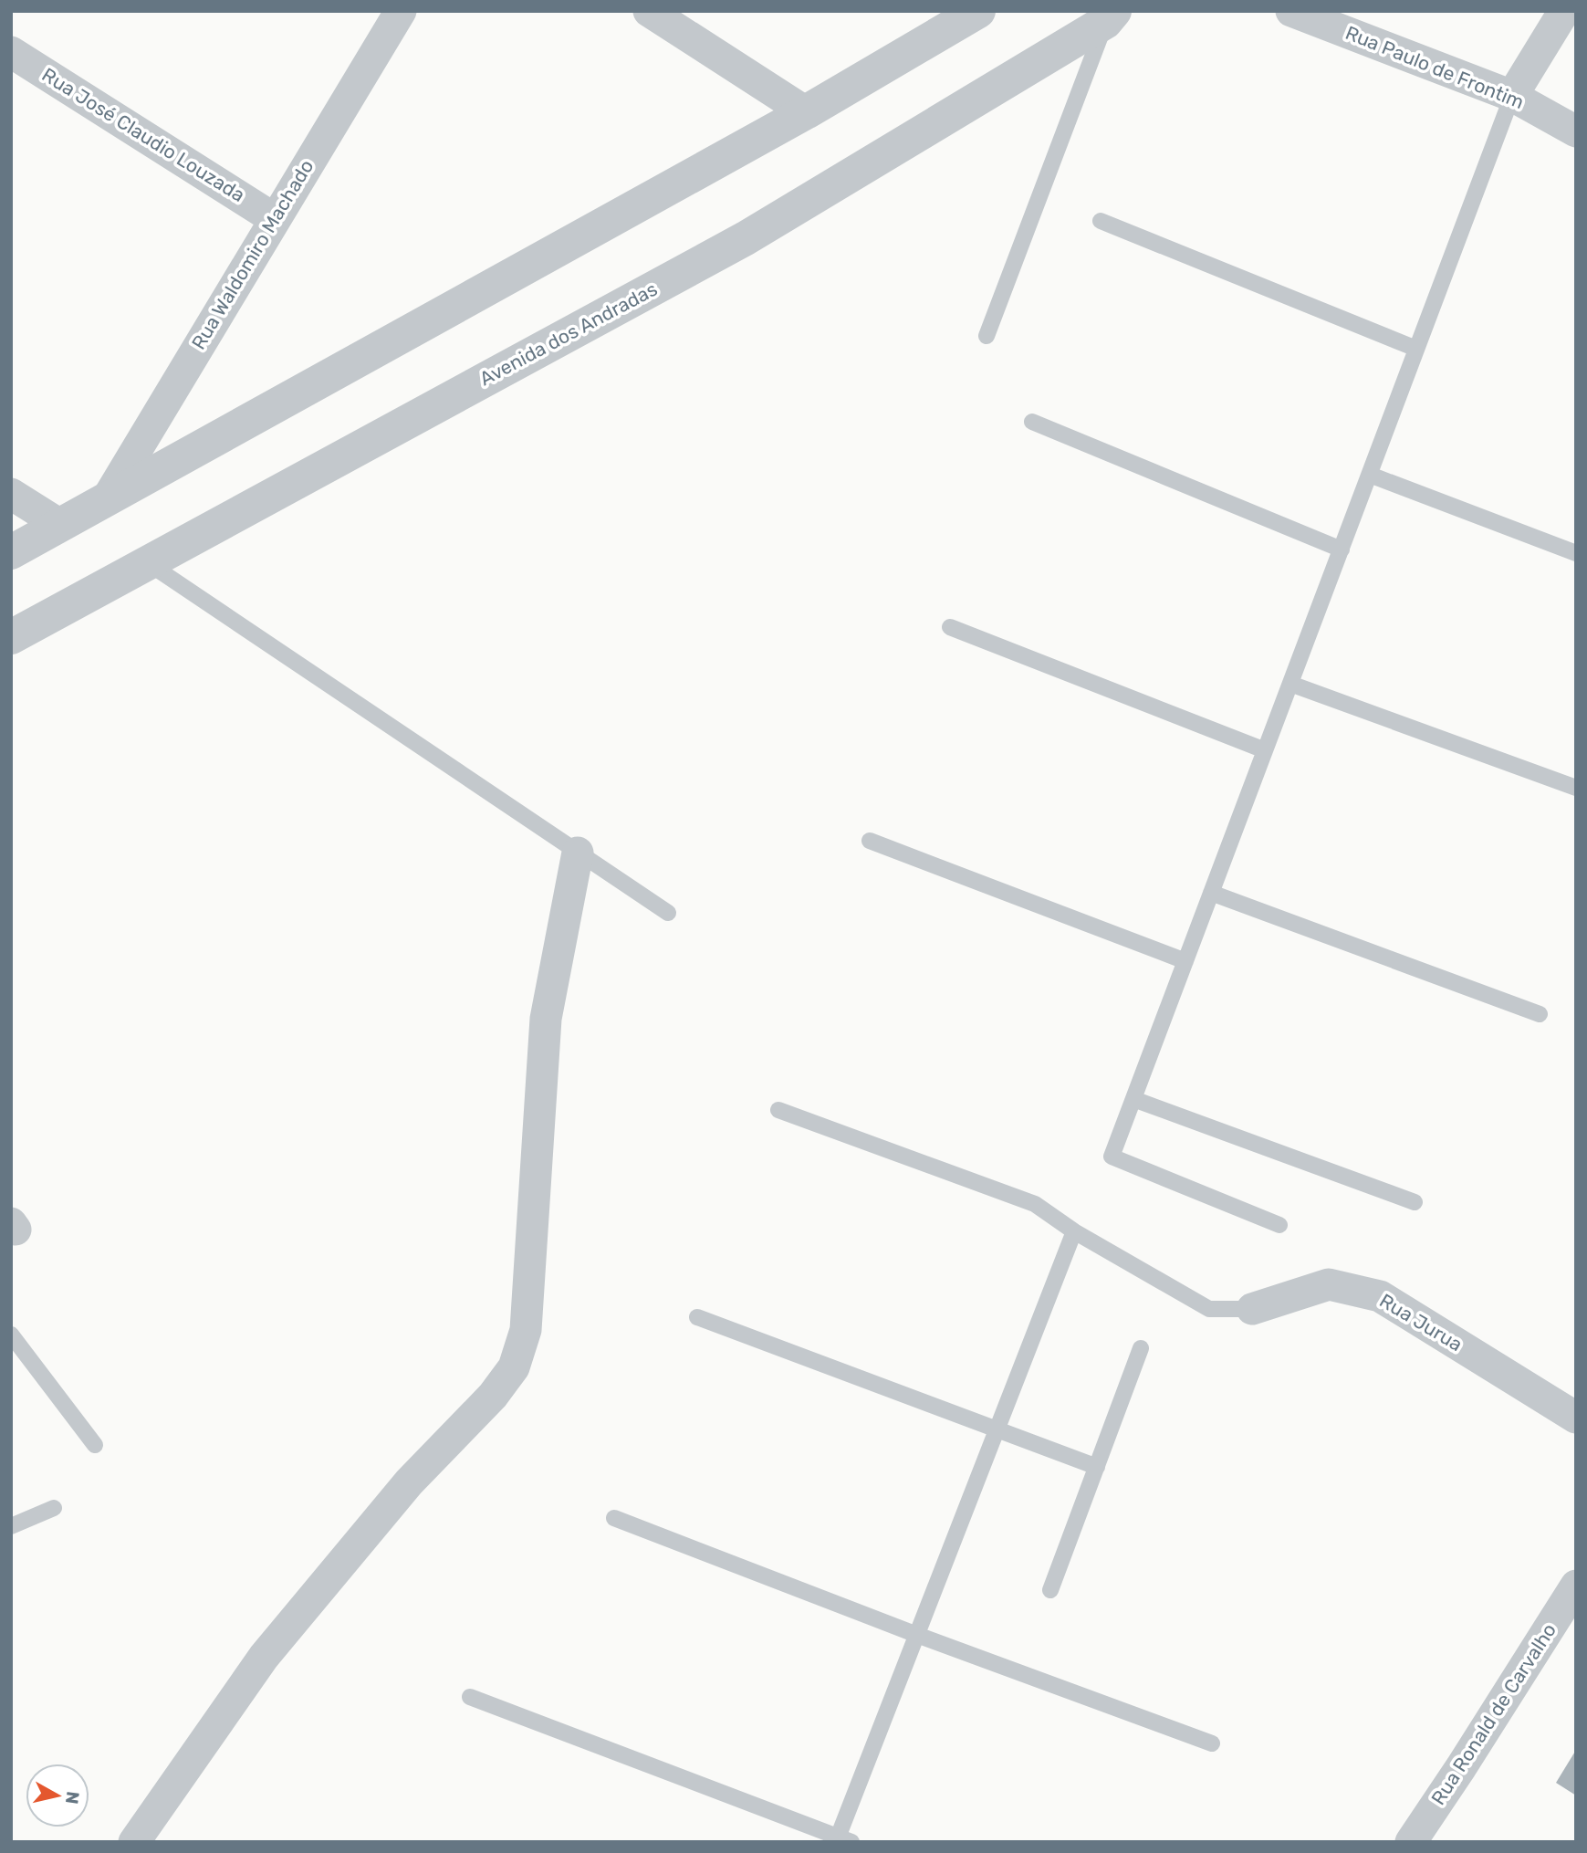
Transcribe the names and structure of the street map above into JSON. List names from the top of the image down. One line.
{"streets":{"street":["Rua Paulo de Frontim","Rua José Claudio Louzada","Rua Waldomiro Machado","Avenida dos Andradas","Rua Jurua","Rua Ronald de Carvalho"]},"crossings":[["Rua José Claudio Louzada","Rua Waldomiro Machado"]],"north":"right"}
